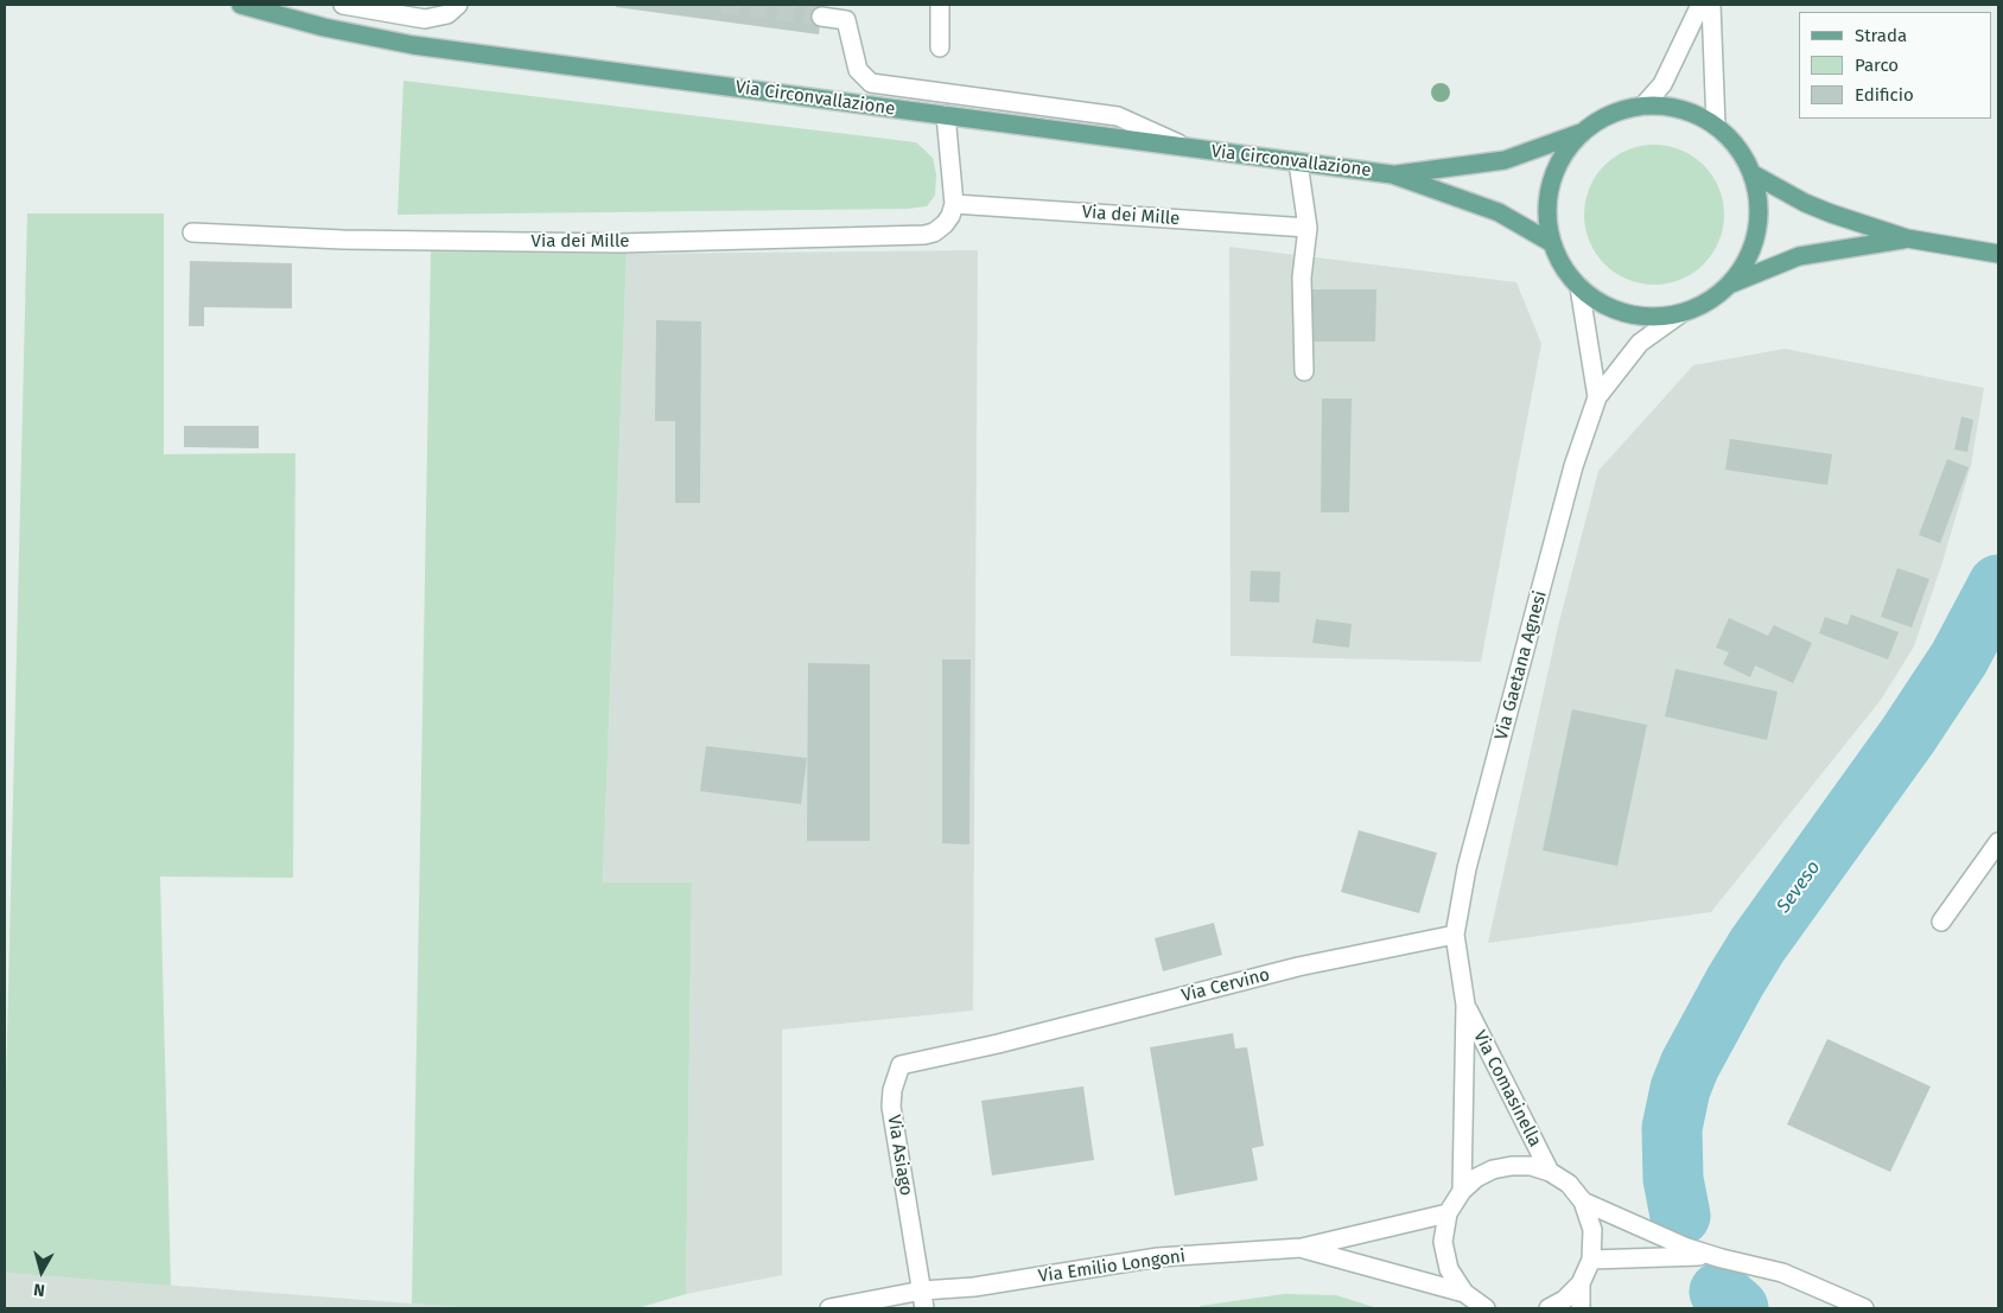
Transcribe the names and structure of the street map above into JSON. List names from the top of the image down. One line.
{"streets":{"main road":["Via Circonvallazione"],"street":["Via dei Mille","Via Gaetana Agnesi","Via Cervino","Via Comasinella","Via Asiago","Via Emilio Longoni"]},"crossings":[["Via Circonvallazione","Via Gaetana Agnesi"],["Via Gaetana Agnesi","Via Cervino"],["Via Gaetana Agnesi","Via Comasinella"],["Via Cervino","Via Comasinella"],["Via Cervino","Via Asiago"],["Via Asiago","Via Emilio Longoni"]],"water":["Seveso"],"legend":["Strada","Parco","Edificio"],"north":"bottom"}
